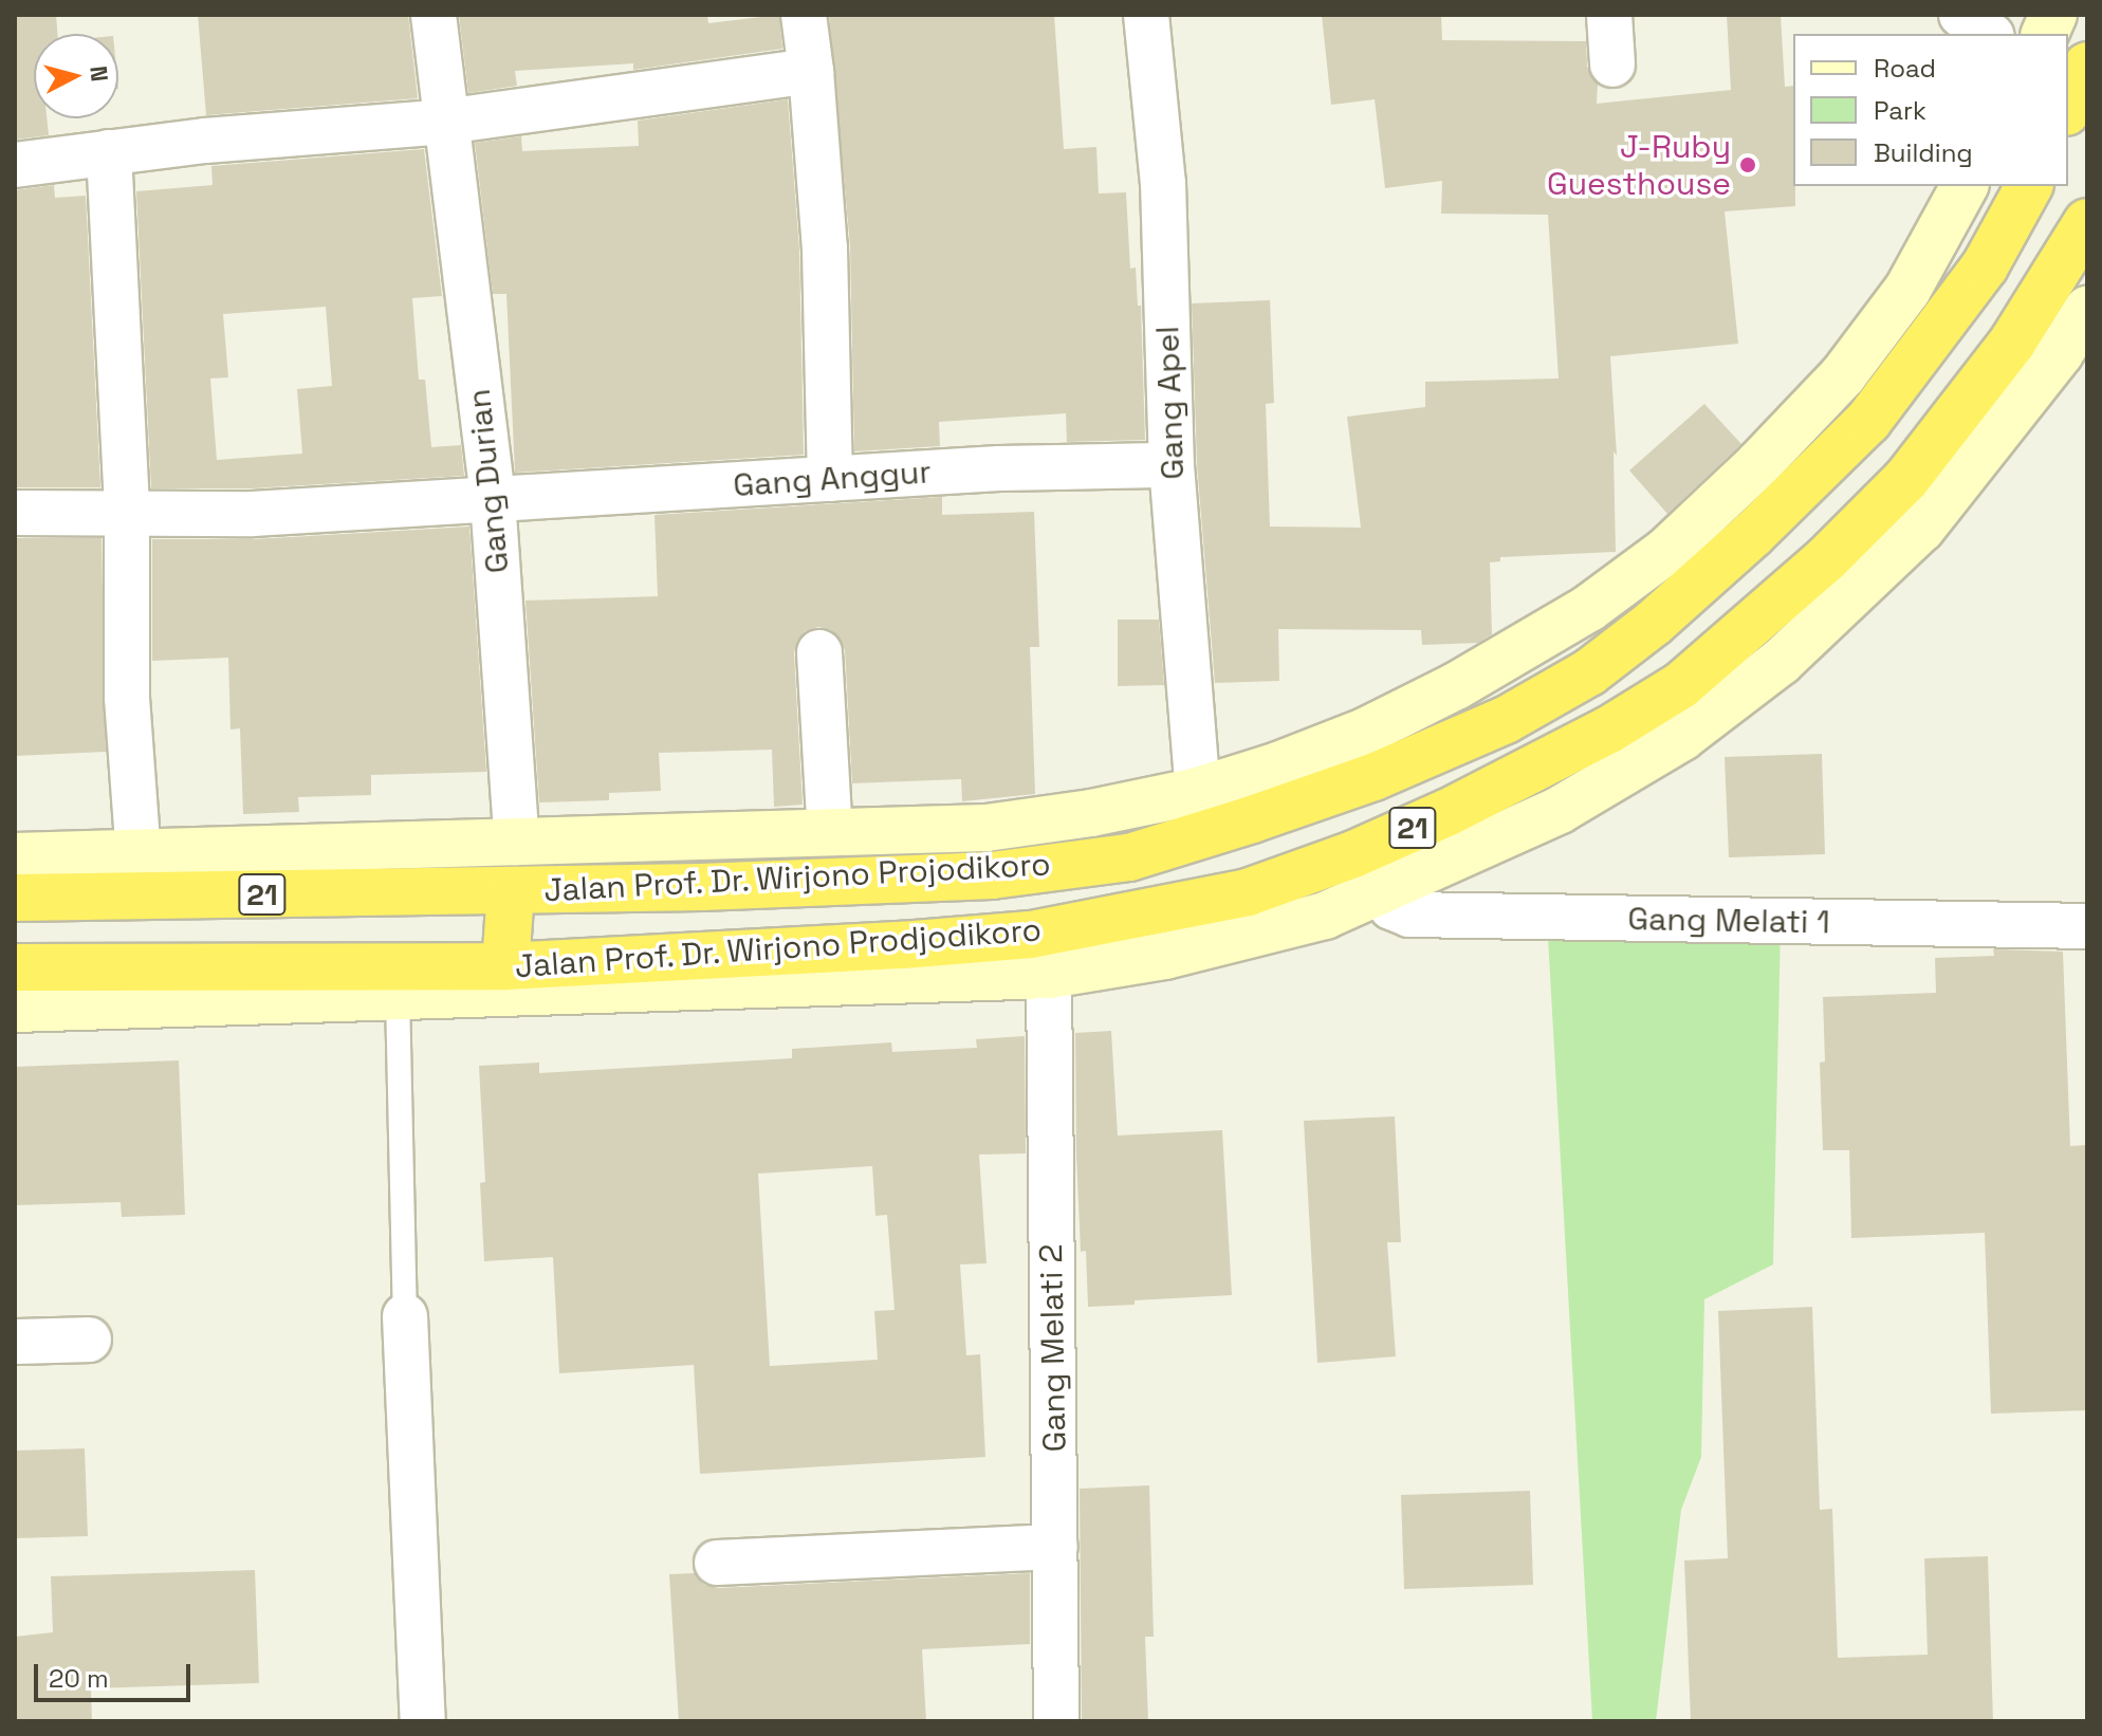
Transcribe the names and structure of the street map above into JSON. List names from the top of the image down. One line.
{"streets":{"highway":["21","Jalan Prof. Dr. Wirjono Projodikoro","Jalan Prof. Dr. Wirjono Prodjodikoro"],"street":["Gang Apel","Gang Anggur","Gang Durian","Gang Melati 1","Gang Melati 2"]},"crossings":[["Gang Apel","Gang Anggur"],["Gang Anggur","Gang Durian"]],"places":["J-Ruby Guesthouse"],"legend":["Road","Park","Building"],"scale_bar":"20 m","north":"right"}
